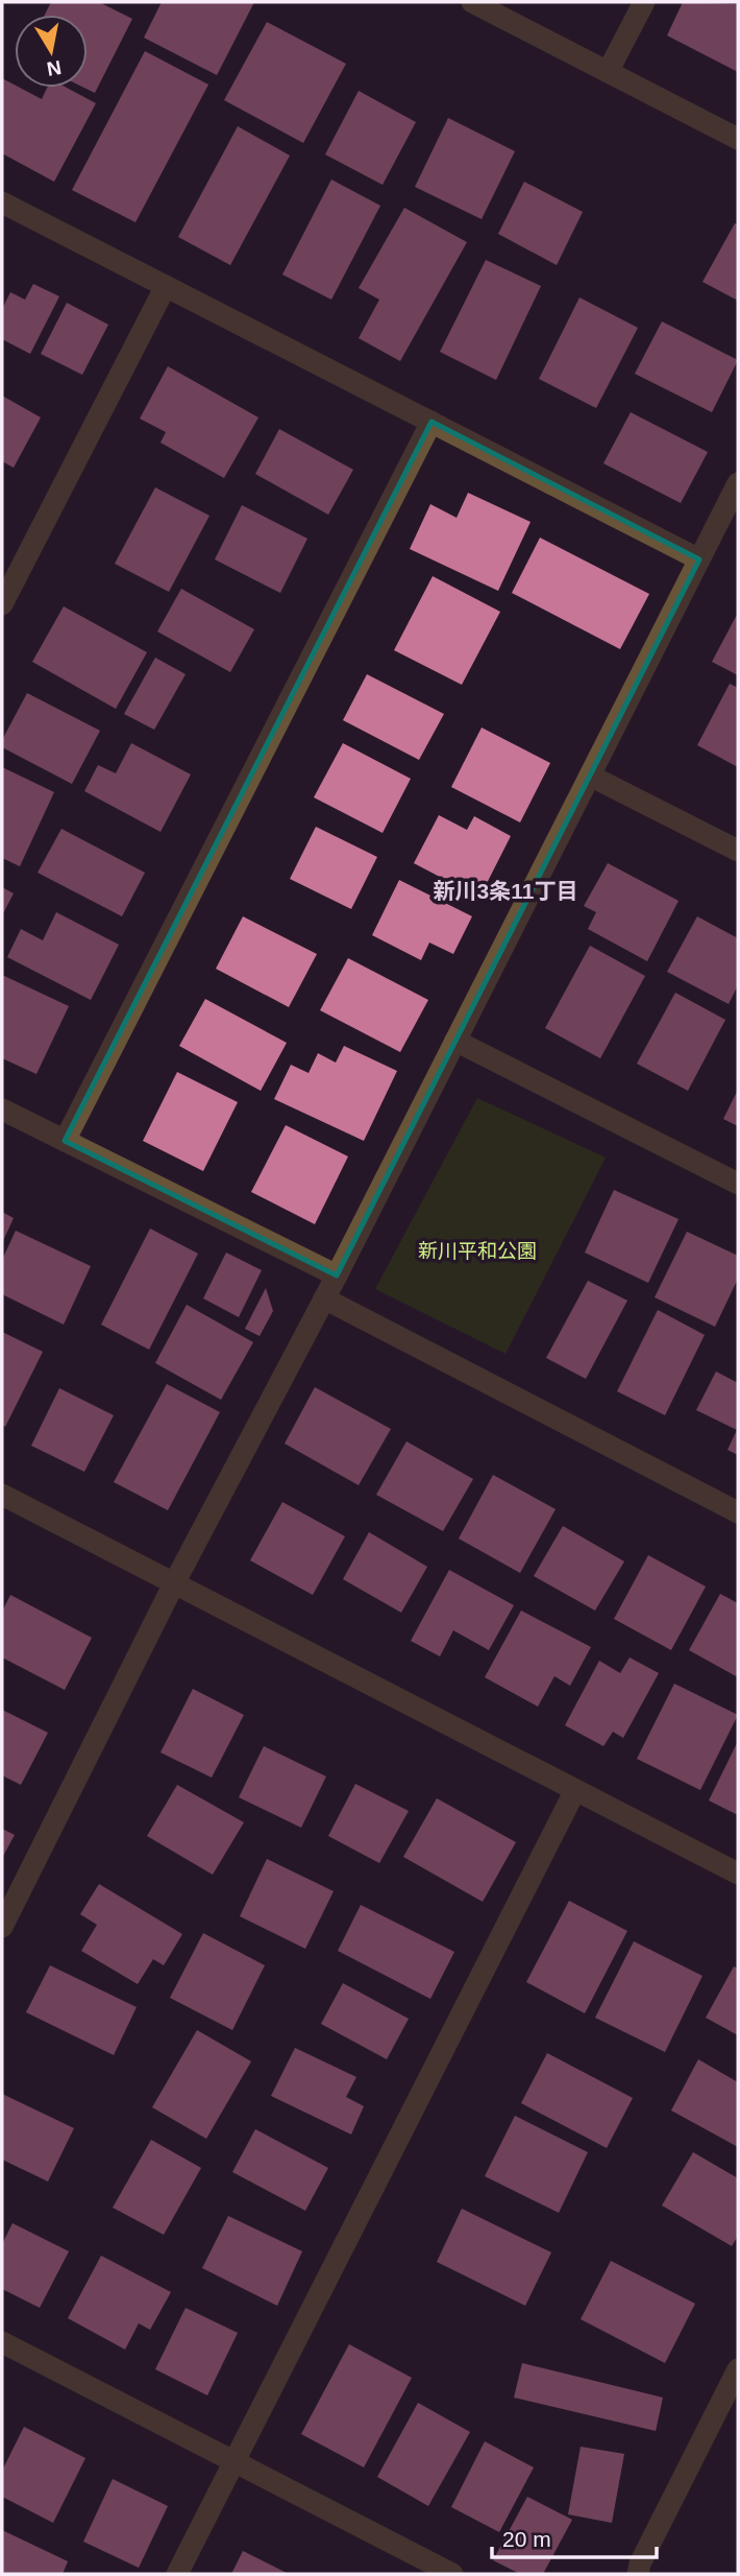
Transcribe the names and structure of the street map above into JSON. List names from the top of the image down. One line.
{"districts":["新川3条11丁目"],"parks":["新川平和公園"],"scale_bar":"20 m","north":"bottom"}
